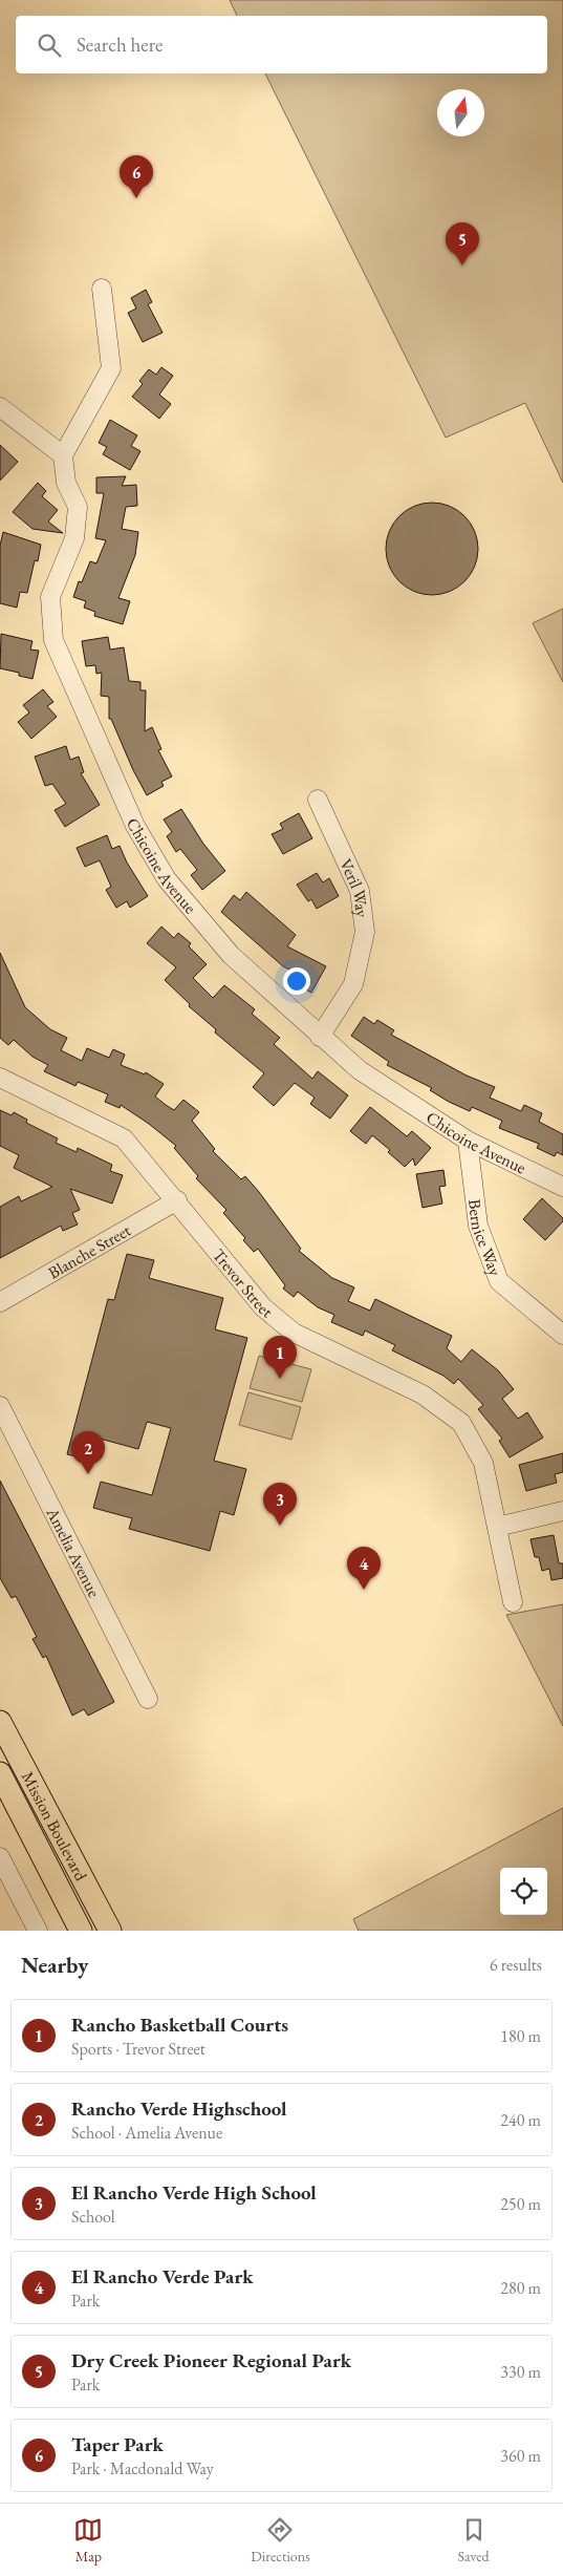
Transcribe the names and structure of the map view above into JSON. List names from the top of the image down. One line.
{"streets":{"main road":["Mission Boulevard"],"street":["Chicoine Avenue","Veril Way","Bernice Way","Blanche Street","Trevor Street","Amelia Avenue"]},"crossings":[["Chicoine Avenue","Veril Way"],["Chicoine Avenue","Bernice Way"],["Blanche Street","Trevor Street"]],"north":"top","page":{"search":"Search here","pins":["6","5","1","2","3","4"],"heading":["Nearby","6 results"],"list":[{"mark":"1","name":"Rancho Basketball Courts","note":"Sports · Trevor Street","value":"180 m"},{"mark":"2","name":"Rancho Verde Highschool","note":"School · Amelia Avenue","value":"240 m"},{"mark":"3","name":"El Rancho Verde High School","note":"School","value":"250 m"},{"mark":"4","name":"El Rancho Verde Park","note":"Park","value":"280 m"},{"mark":"5","name":"Dry Creek Pioneer Regional Park","note":"Park","value":"330 m"},{"mark":"6","name":"Taper Park","note":"Park · Macdonald Way","value":"360 m"}],"nav":["Map","Directions","Saved"]}}
